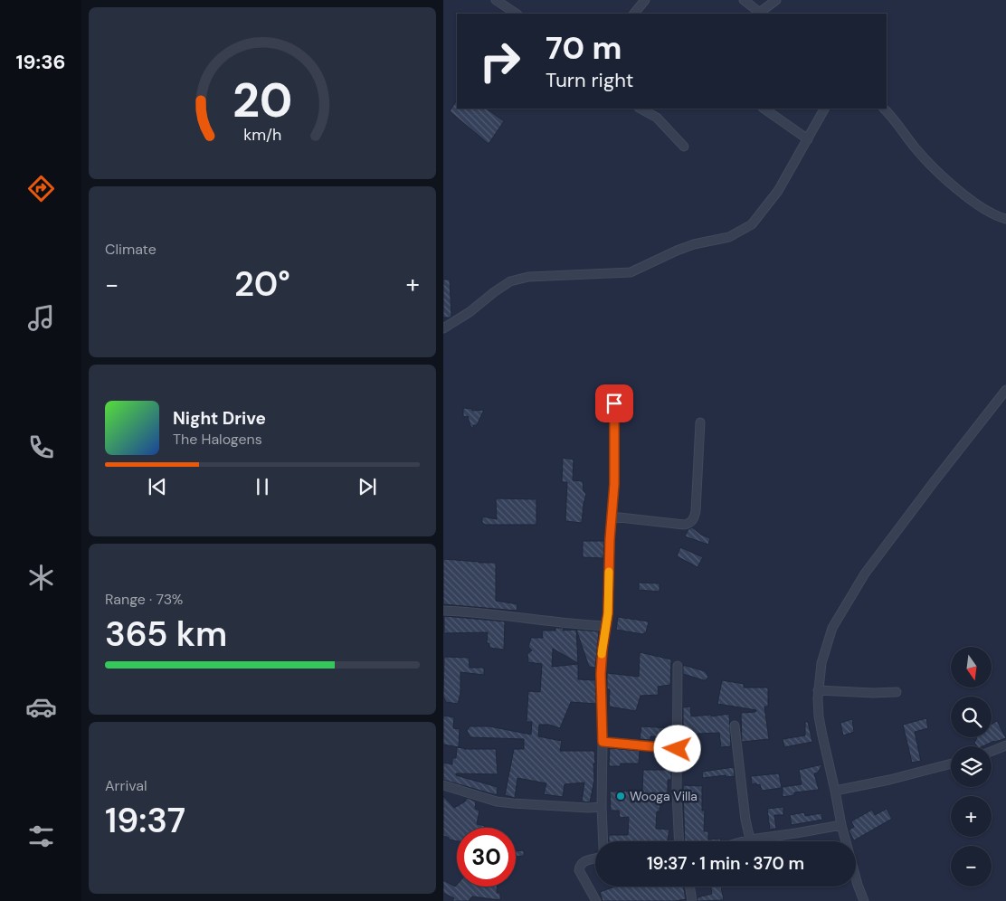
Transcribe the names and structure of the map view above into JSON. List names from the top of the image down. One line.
{"places":["Wooga Villa"],"north":"bottom","page":{"tabs":"19:36","turn":["70 m","Turn right"],"tile":["Climate",["Range · 73%","365 km"],["Arrival","19:37"]],"heat":["−","20°","+"],"song":["Night Drive","The Halogens"],"map_buttons":["+","−"],"limit":"30","trip":"19:37 · 1 min · 370 m","gauge":["20","km/h"]}}
